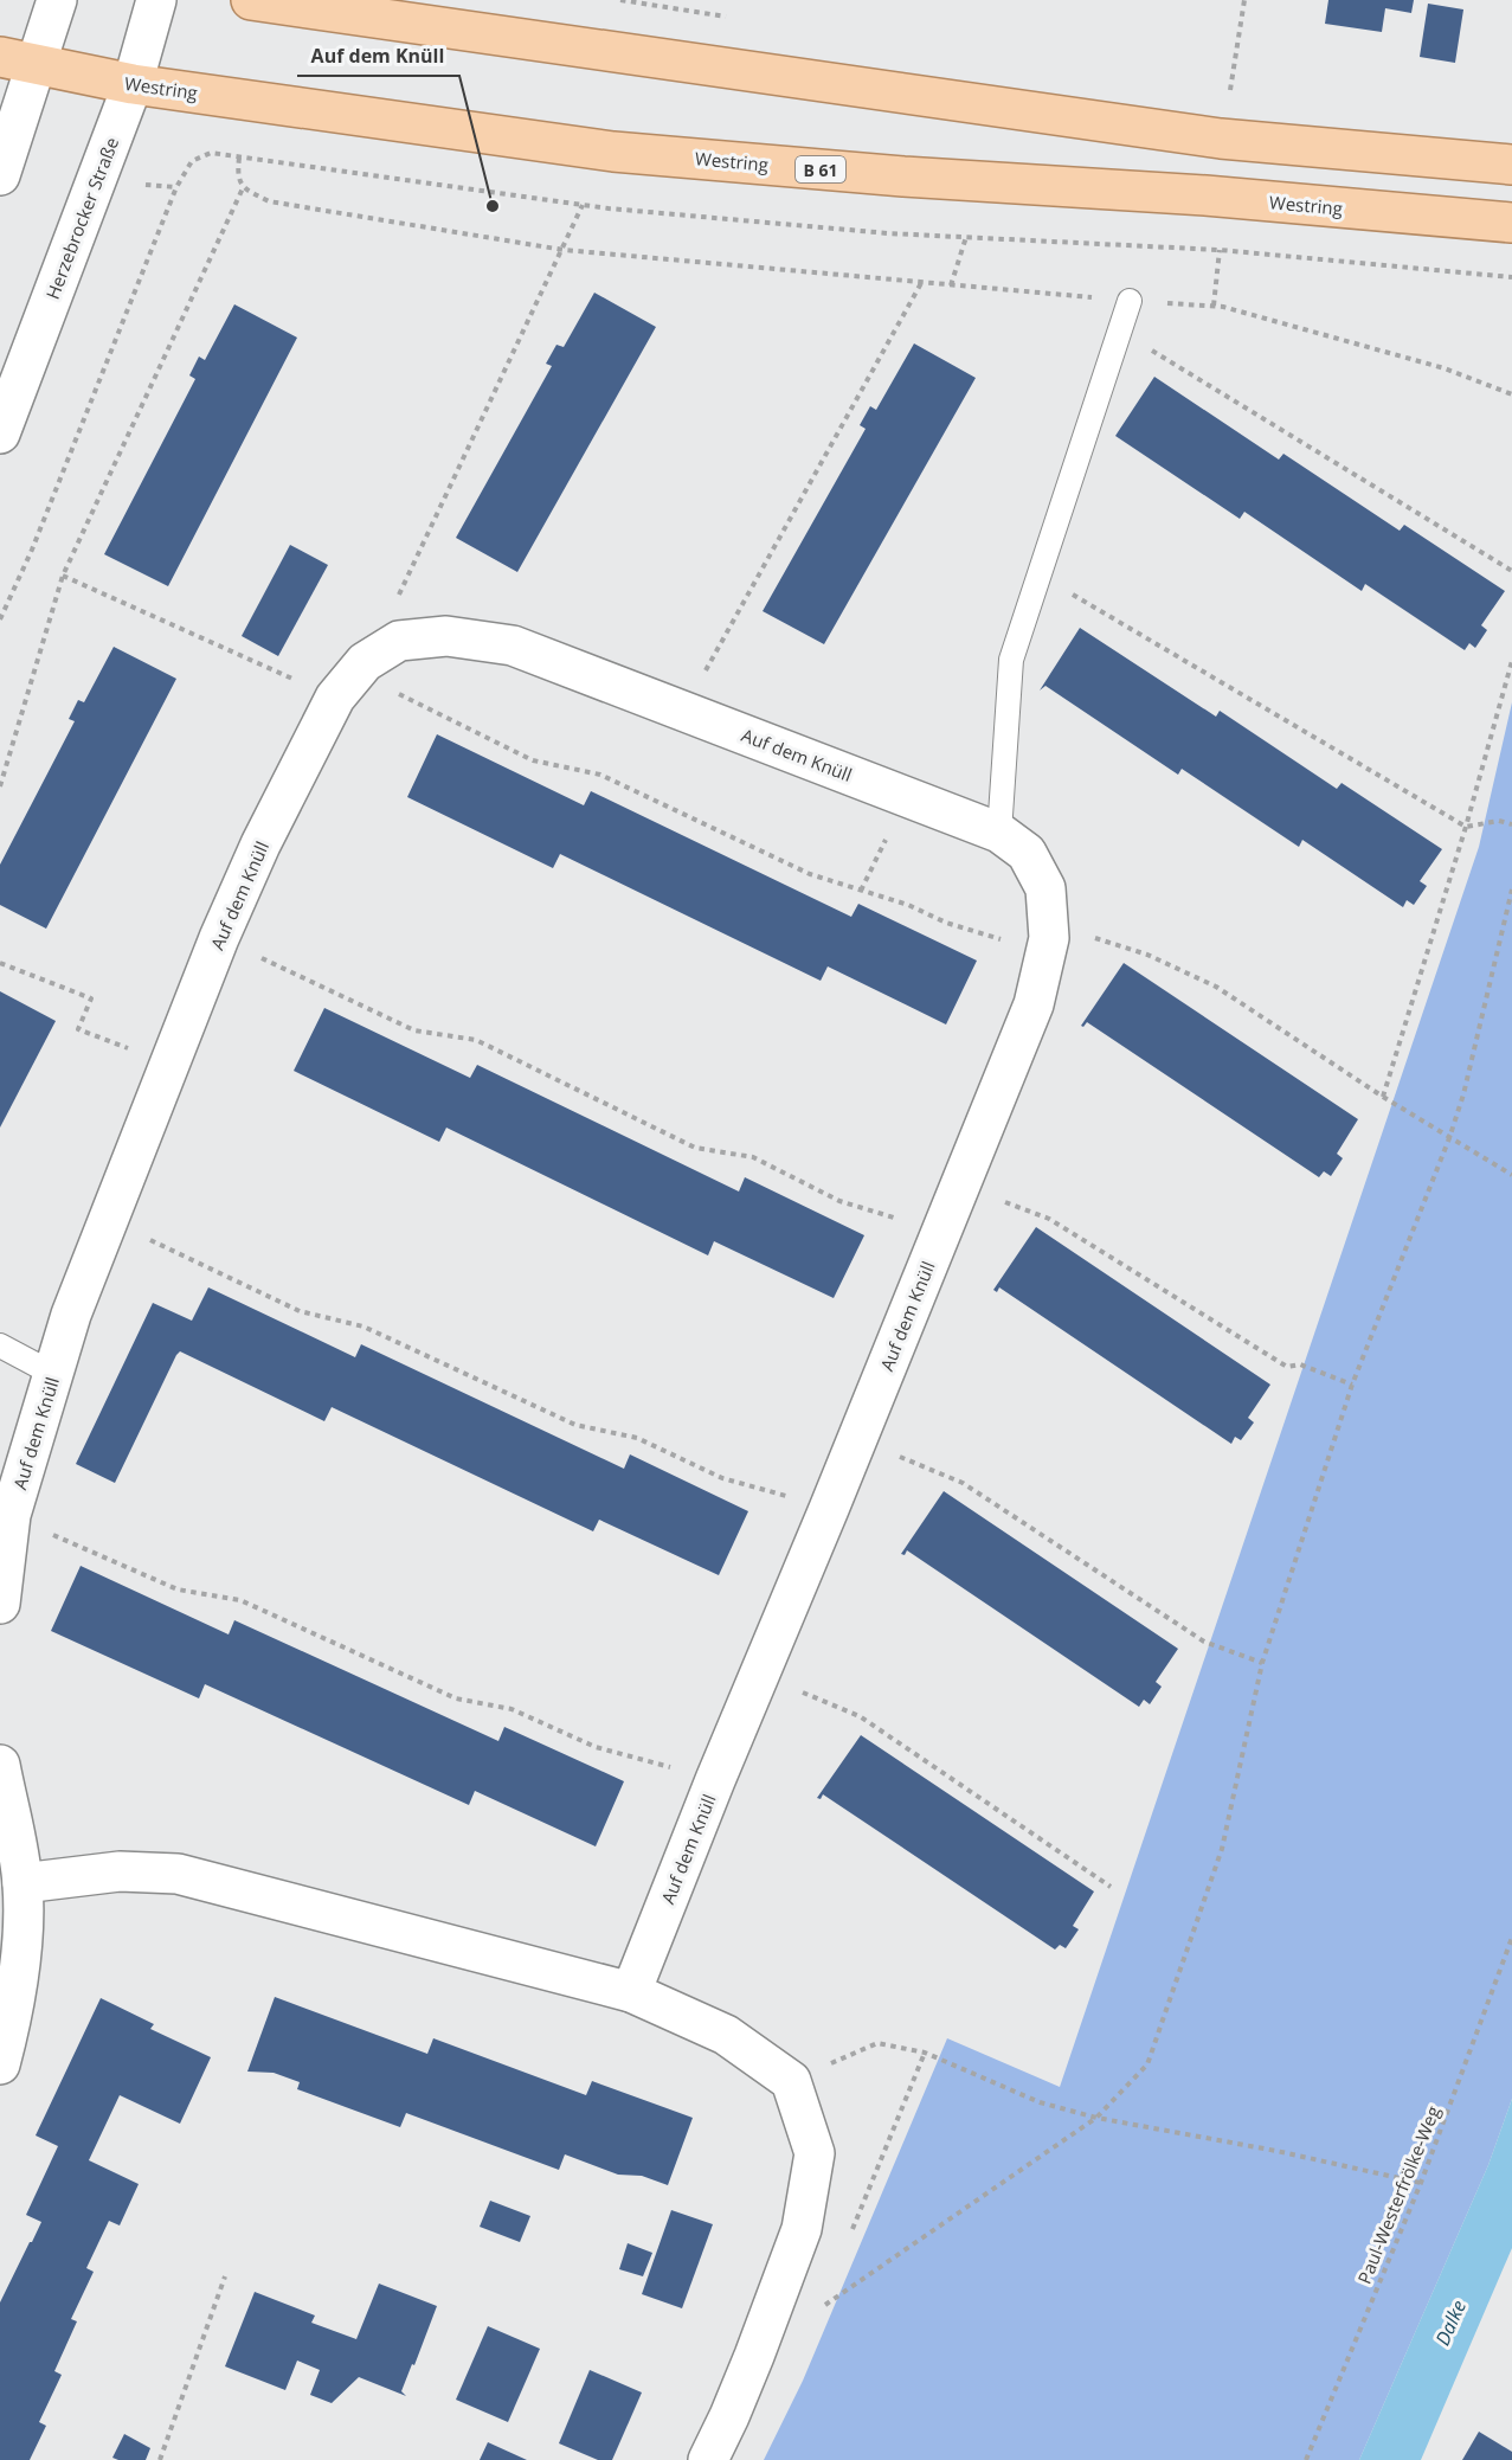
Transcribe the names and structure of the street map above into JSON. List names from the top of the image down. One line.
{"streets":{"main road":["Westring","B 61"],"street":["Herzebrocker Straße","Auf dem Knüll"],"path":["Paul-Westerfrölke-Weg"]},"crossings":[["Westring","Herzebrocker Straße"]],"water":["Dalke"],"places":["Auf dem Knüll"]}
